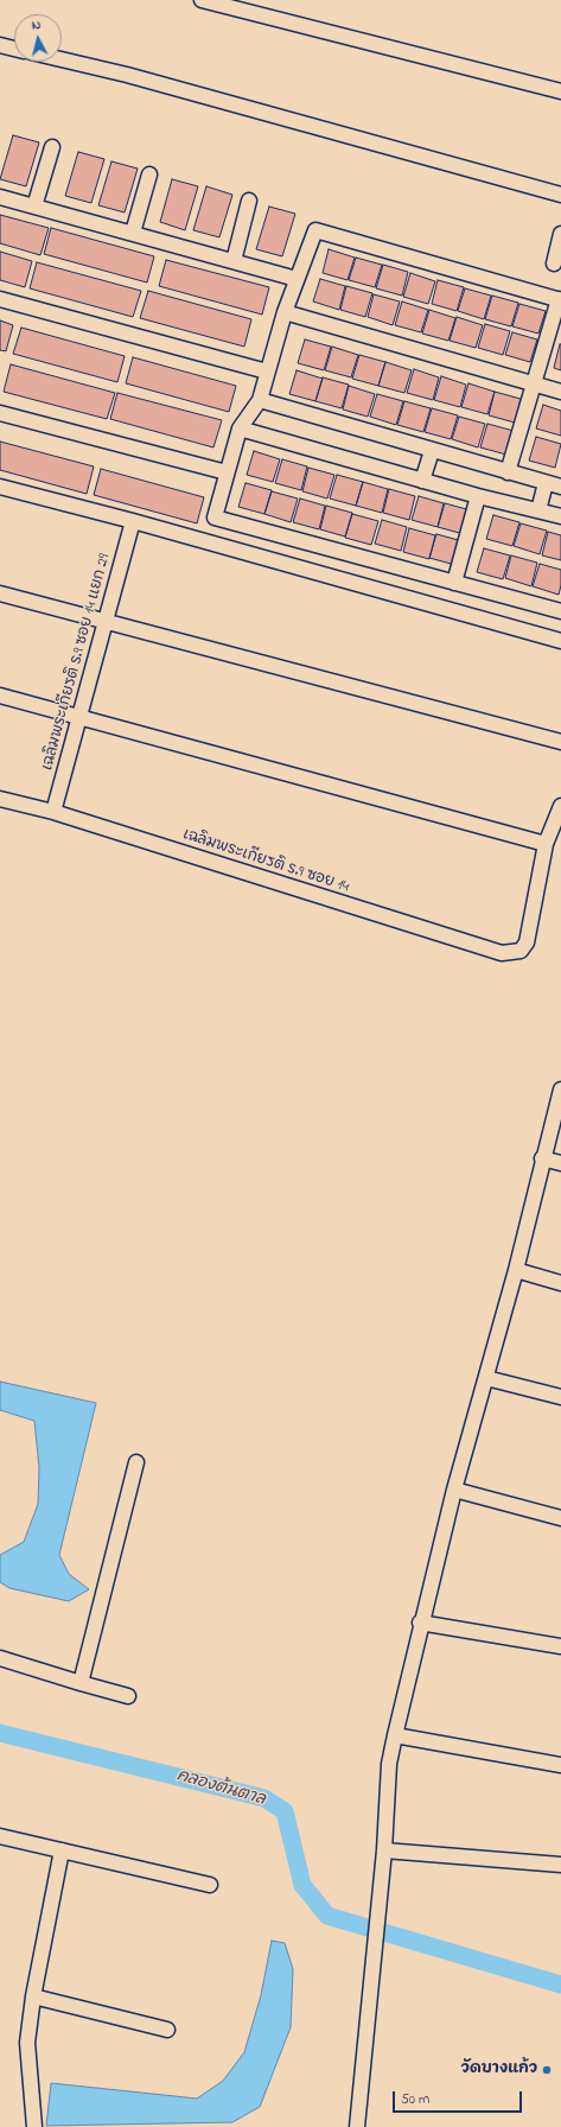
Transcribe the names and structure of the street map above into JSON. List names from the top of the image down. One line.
{"streets":{"street":["เฉลิมพระเกียรติ ร.9 ซอย 14 แยก 29","เฉลิมพระเกียรติ ร.9 ซอย 14"]},"crossings":[["เฉลิมพระเกียรติ ร.9 ซอย 14 แยก 29","เฉลิมพระเกียรติ ร.9 ซอย 14"]],"water":["คลองต้นตาล"],"places":["วัดบางแก้ว"],"scale_bar":"50 m","north":"top"}
